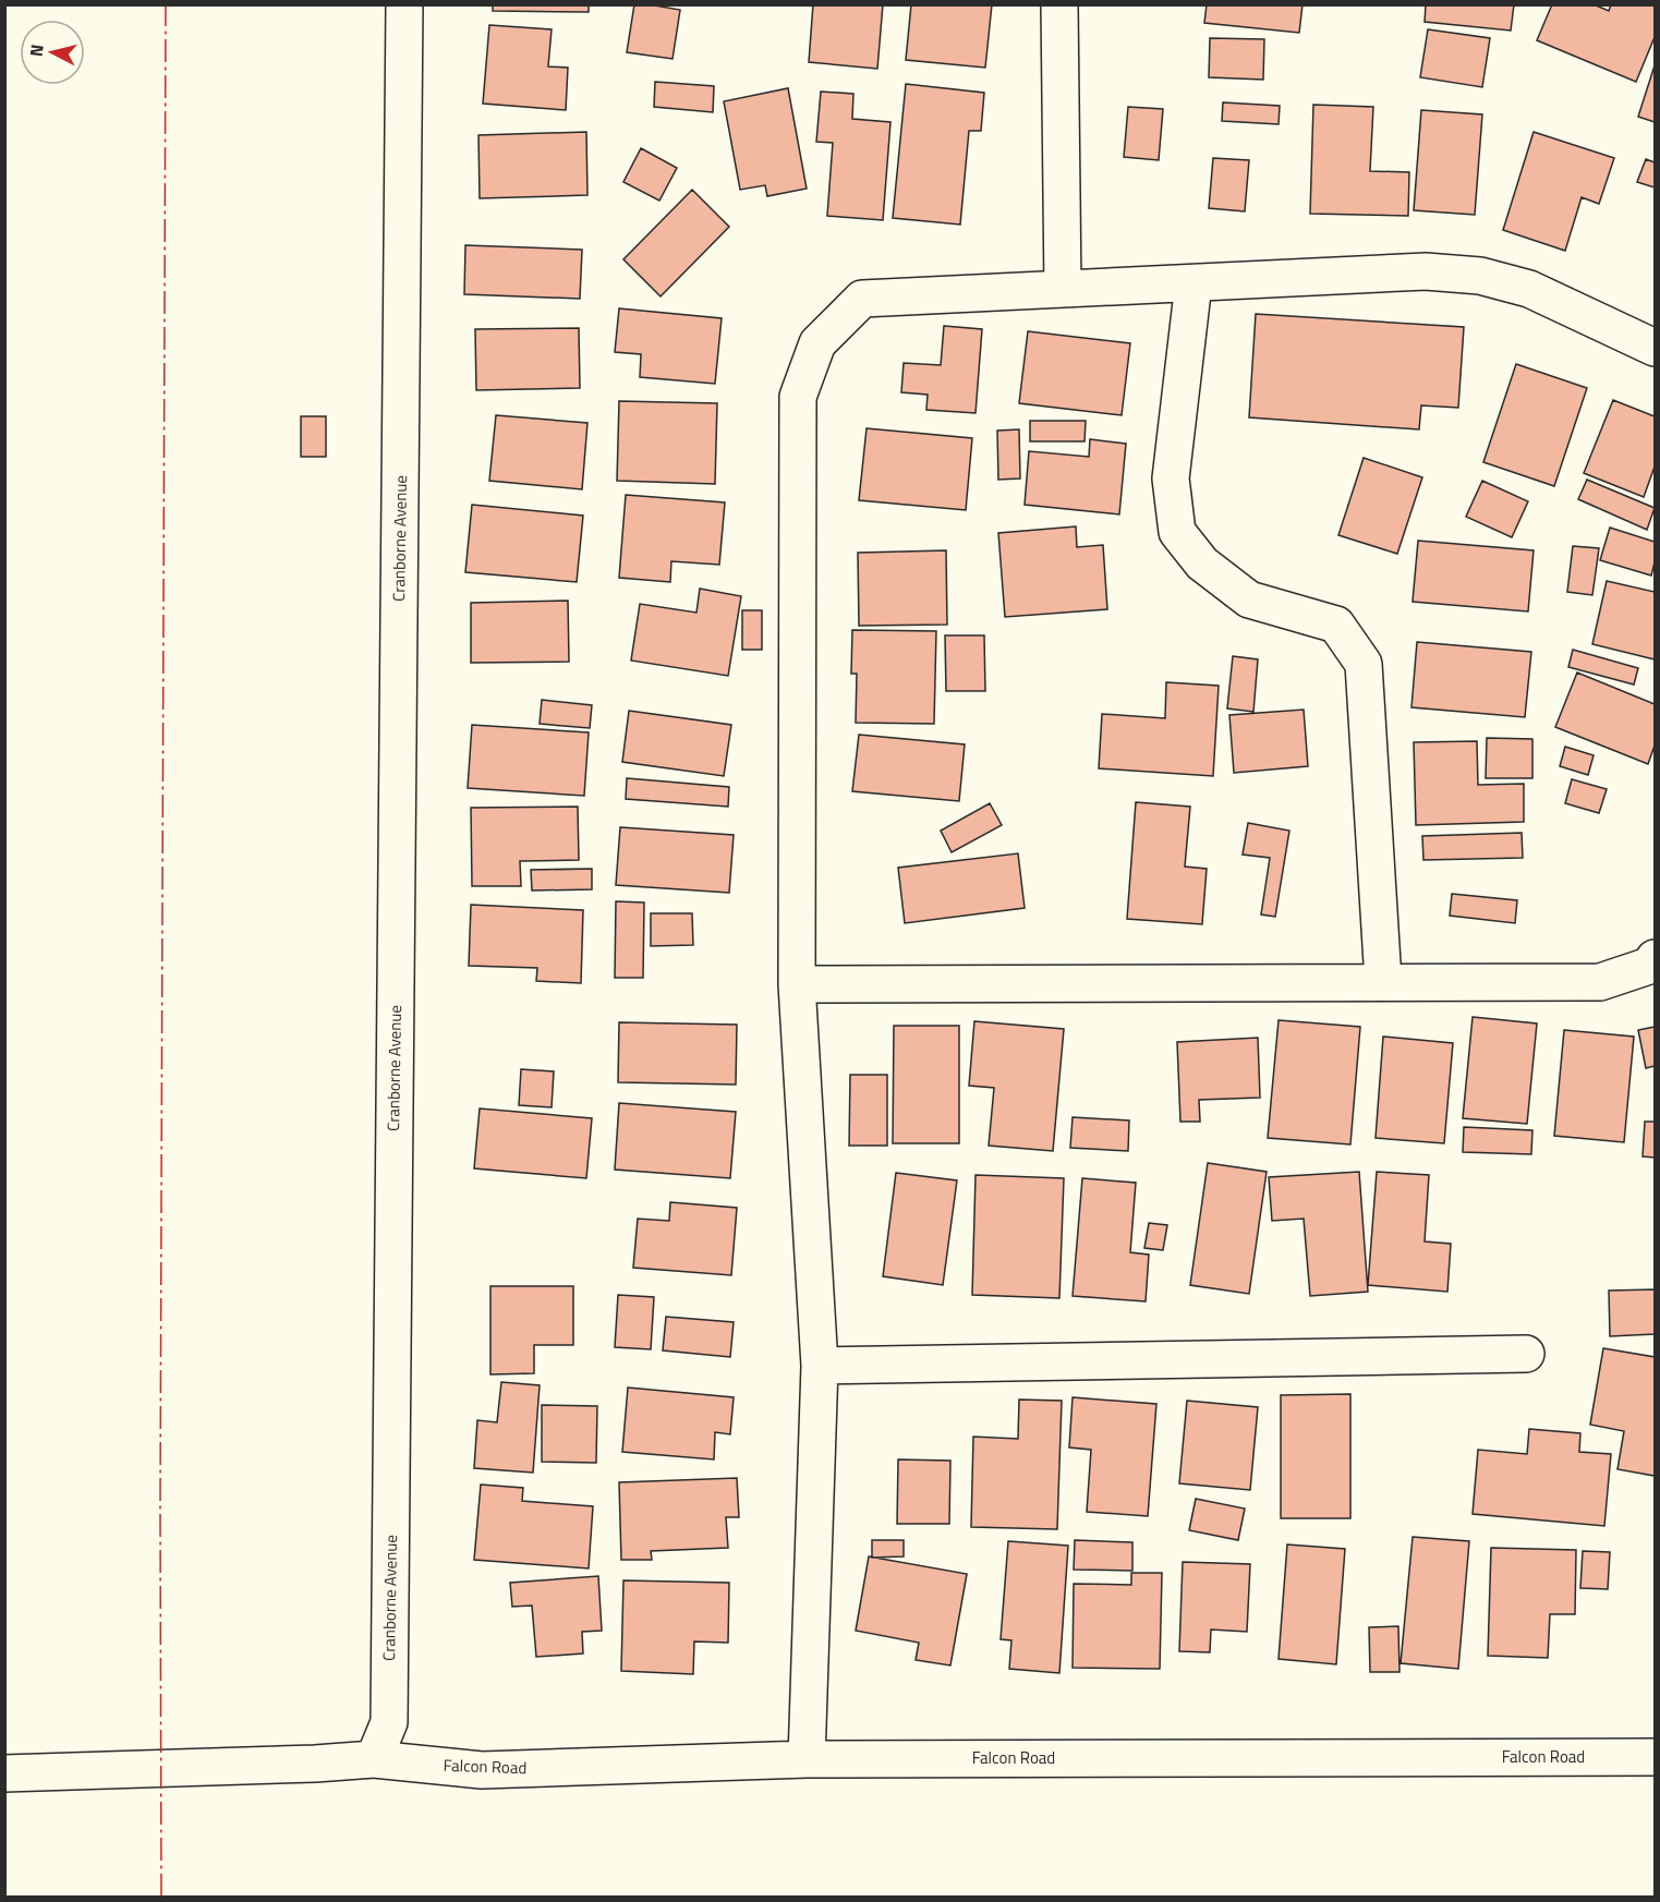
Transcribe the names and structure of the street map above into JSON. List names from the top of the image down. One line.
{"streets":{"street":["Cranborne Avenue","Falcon Road"]},"crossings":[["Cranborne Avenue","Falcon Road"]],"north":"left"}
